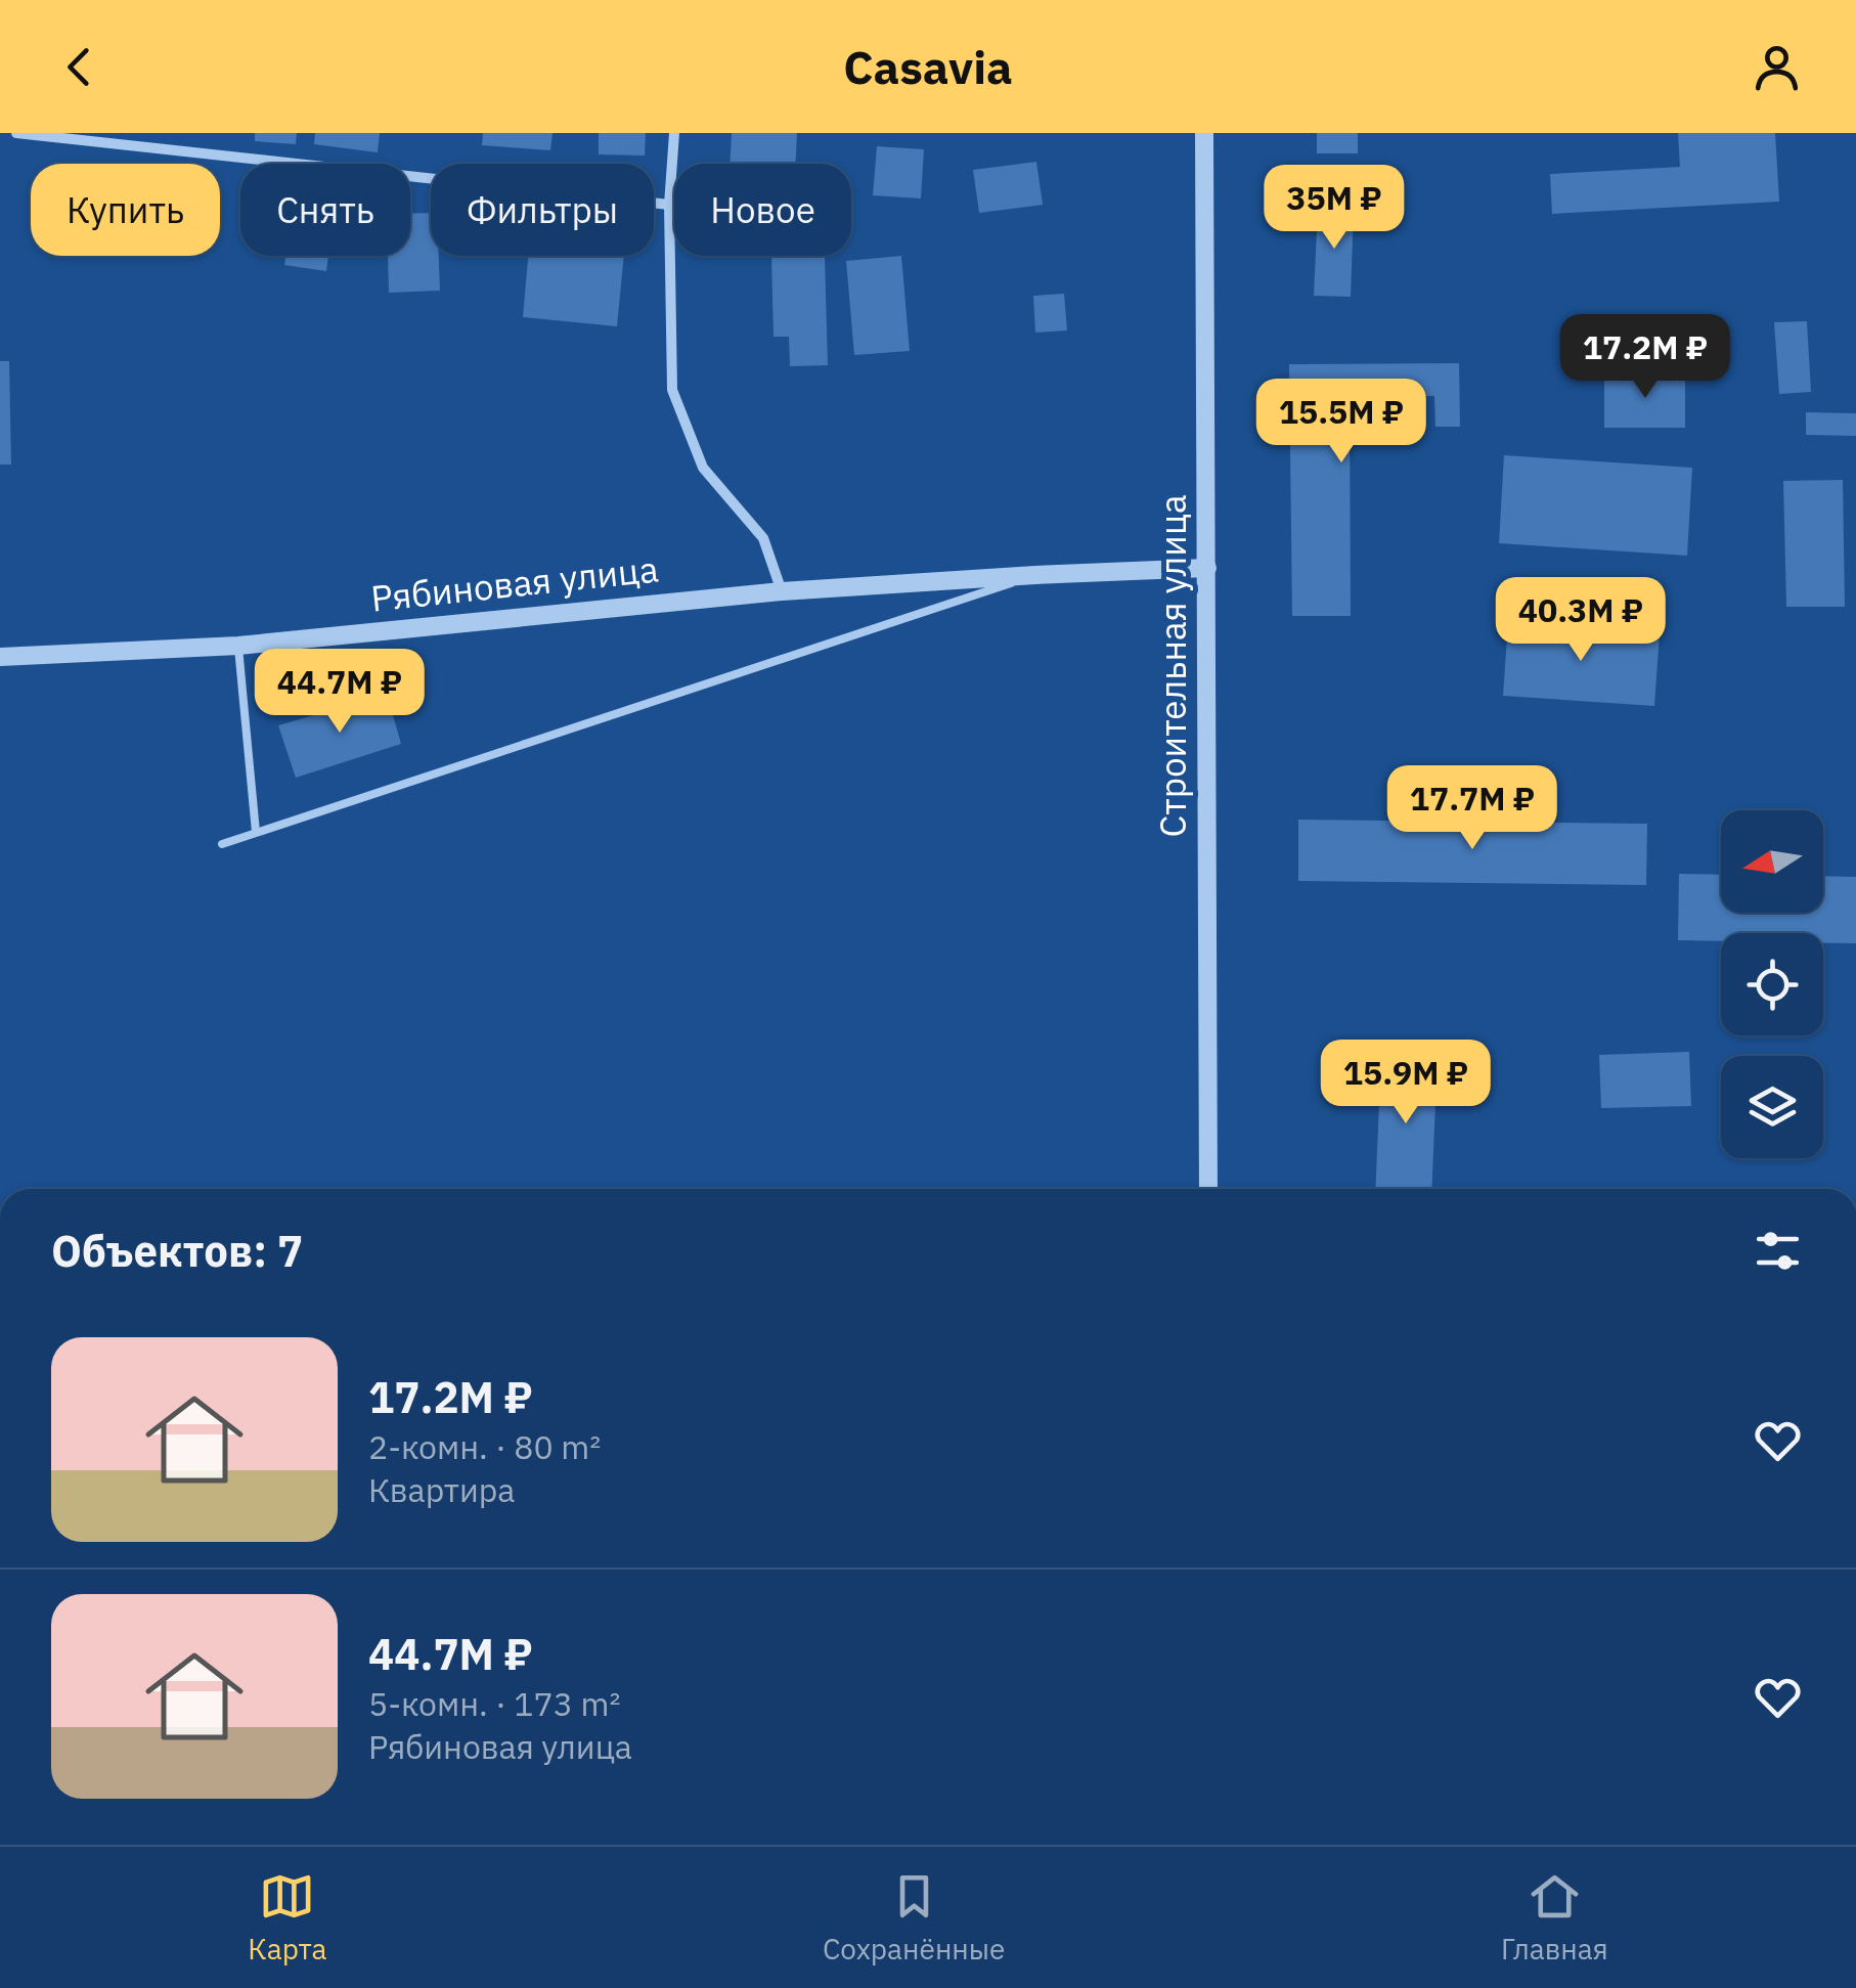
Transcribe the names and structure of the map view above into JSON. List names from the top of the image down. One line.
{"streets":{"street":["Рябиновая улица","Строительная улица"]},"crossings":[["Рябиновая улица","Строительная улица"]],"north":"left","page":{"header":"Casavia","chip":["Купить","Снять","Фильтры","Новое"],"price":["35M ₽","17.2M ₽","15.5M ₽","40.3M ₽","44.7M ₽","17.7M ₽","15.9M ₽"],"heading":"Объектов: 7","list":[{"name":"17.2M ₽","note":"2-комн. · 80 m² · Квартира"},{"name":"44.7M ₽","note":"5-комн. · 173 m² · Рябиновая улица"}],"tabs":["Карта","Сохранённые","Главная"]}}
